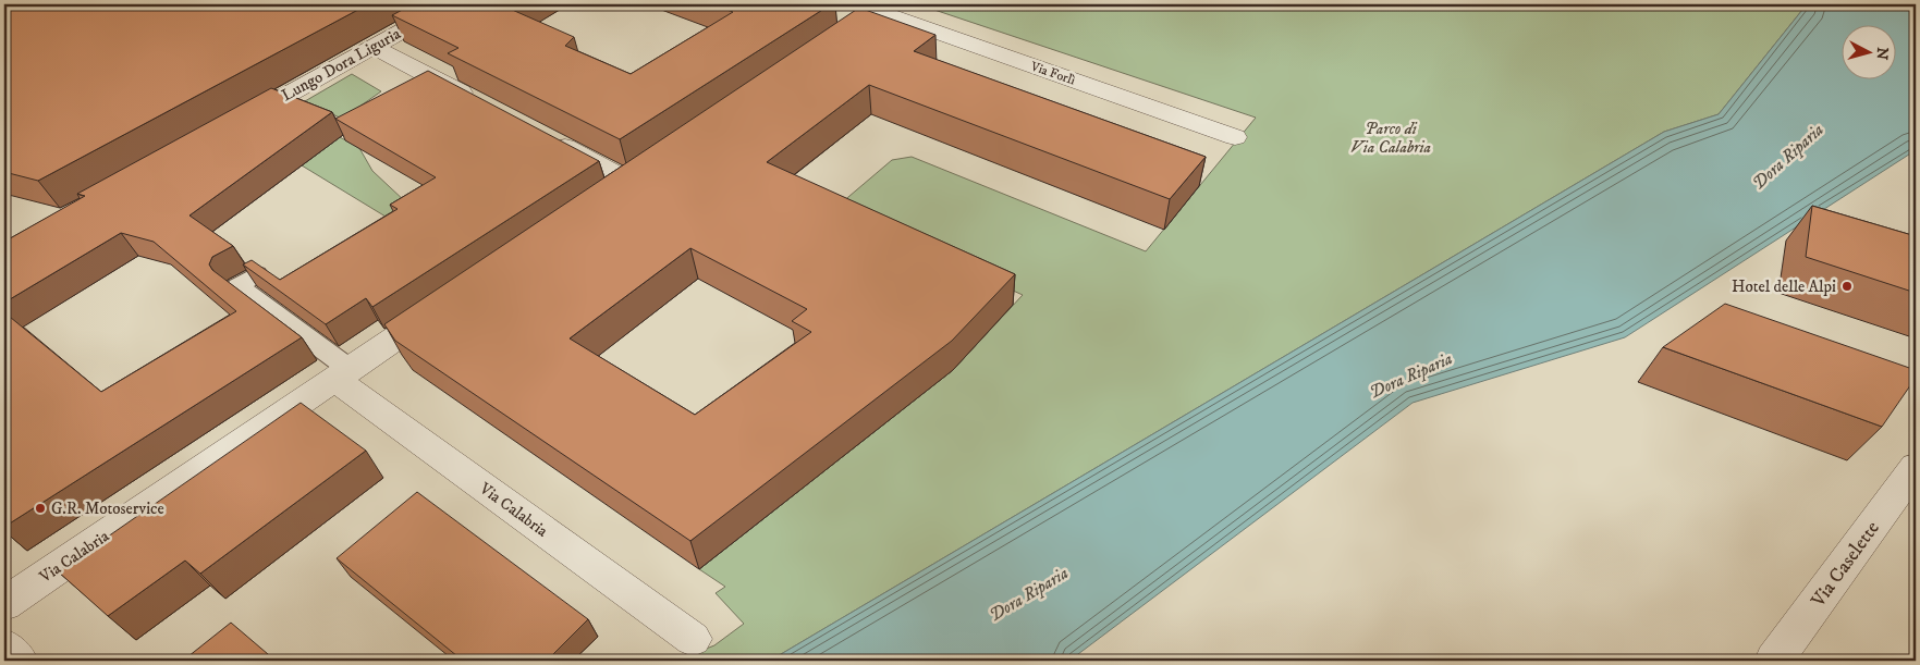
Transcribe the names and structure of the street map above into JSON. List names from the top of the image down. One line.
{"streets":{"street":["Lungo Dora Liguria","Via Forlì","Via Calabria","Via Caselette"]},"water":["Dora Riparia"],"parks":["Parco di Via Calabria"],"places":["Hotel delle Alpi","G.R. Motoservice"],"north":"right"}
